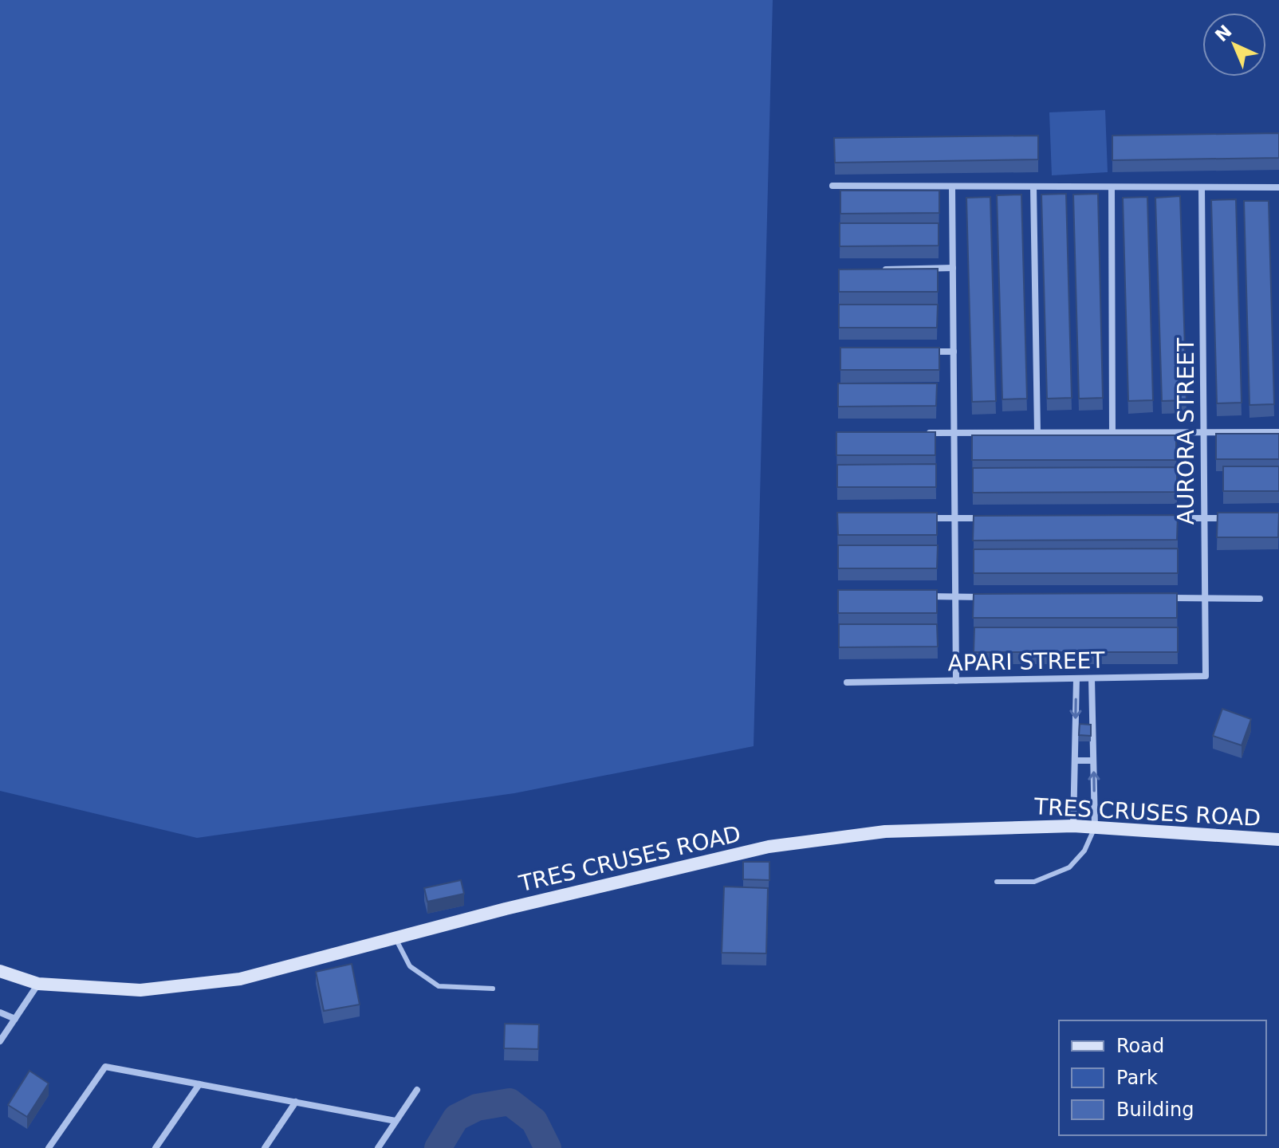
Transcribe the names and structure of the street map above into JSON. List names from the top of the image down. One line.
{"streets":{"main road":["TRES CRUSES ROAD"],"street":["AURORA STREET","APARI STREET"]},"crossings":[["AURORA STREET","APARI STREET"]],"legend":["Road","Park","Building"],"north":"top left"}
